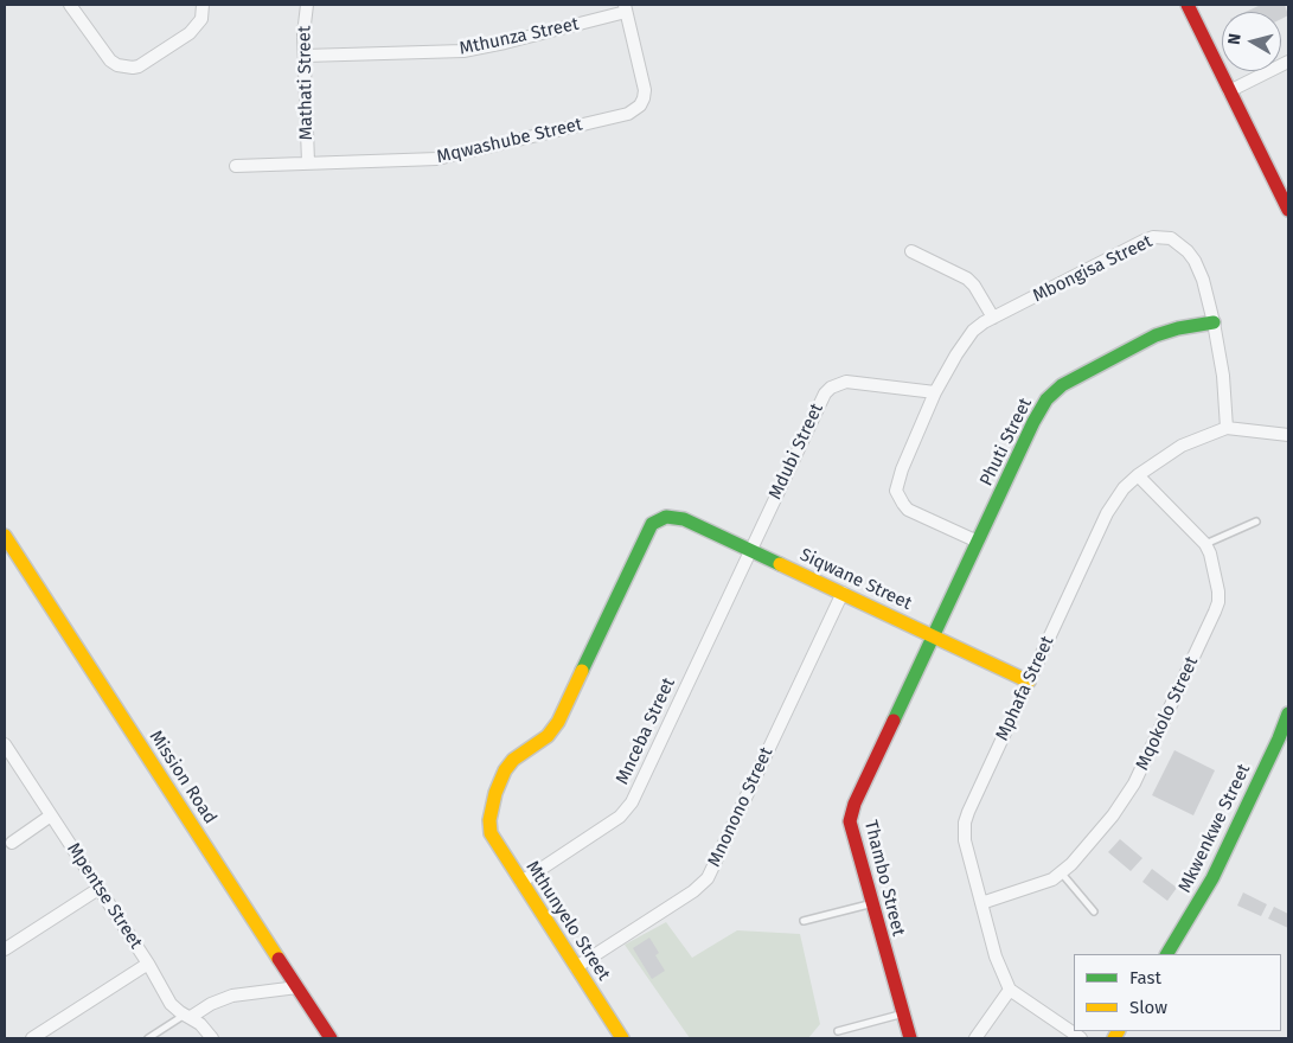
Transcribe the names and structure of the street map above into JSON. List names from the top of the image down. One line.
{"streets":{"street":["Mthunza Street","Mathati Street","Mqwashube Street","Mbongisa Street","Phuti Street","Mdubi Street","Siqwane Street","Mphafa Street","Mqokolo Street","Mnceba Street","Mission Road","Mnonono Street","Mkwenkwe Street","Thambo Street","Mpentse Street","Mthunyelo Street"]},"crossings":[["Mthunza Street","Mathati Street"],["Mthunza Street","Mqwashube Street"],["Mathati Street","Mqwashube Street"],["Mbongisa Street","Phuti Street"],["Mbongisa Street","Mdubi Street"],["Mbongisa Street","Mphafa Street"],["Phuti Street","Siqwane Street"],["Phuti Street","Thambo Street"],["Mdubi Street","Siqwane Street"],["Mdubi Street","Mnceba Street"],["Siqwane Street","Mphafa Street"],["Siqwane Street","Mnceba Street"],["Siqwane Street","Mnonono Street"],["Siqwane Street","Thambo Street"],["Siqwane Street","Mthunyelo Street"],["Mphafa Street","Mqokolo Street"],["Mnceba Street","Mthunyelo Street"],["Mnonono Street","Mthunyelo Street"]],"legend":["Fast","Slow"],"north":"left"}
